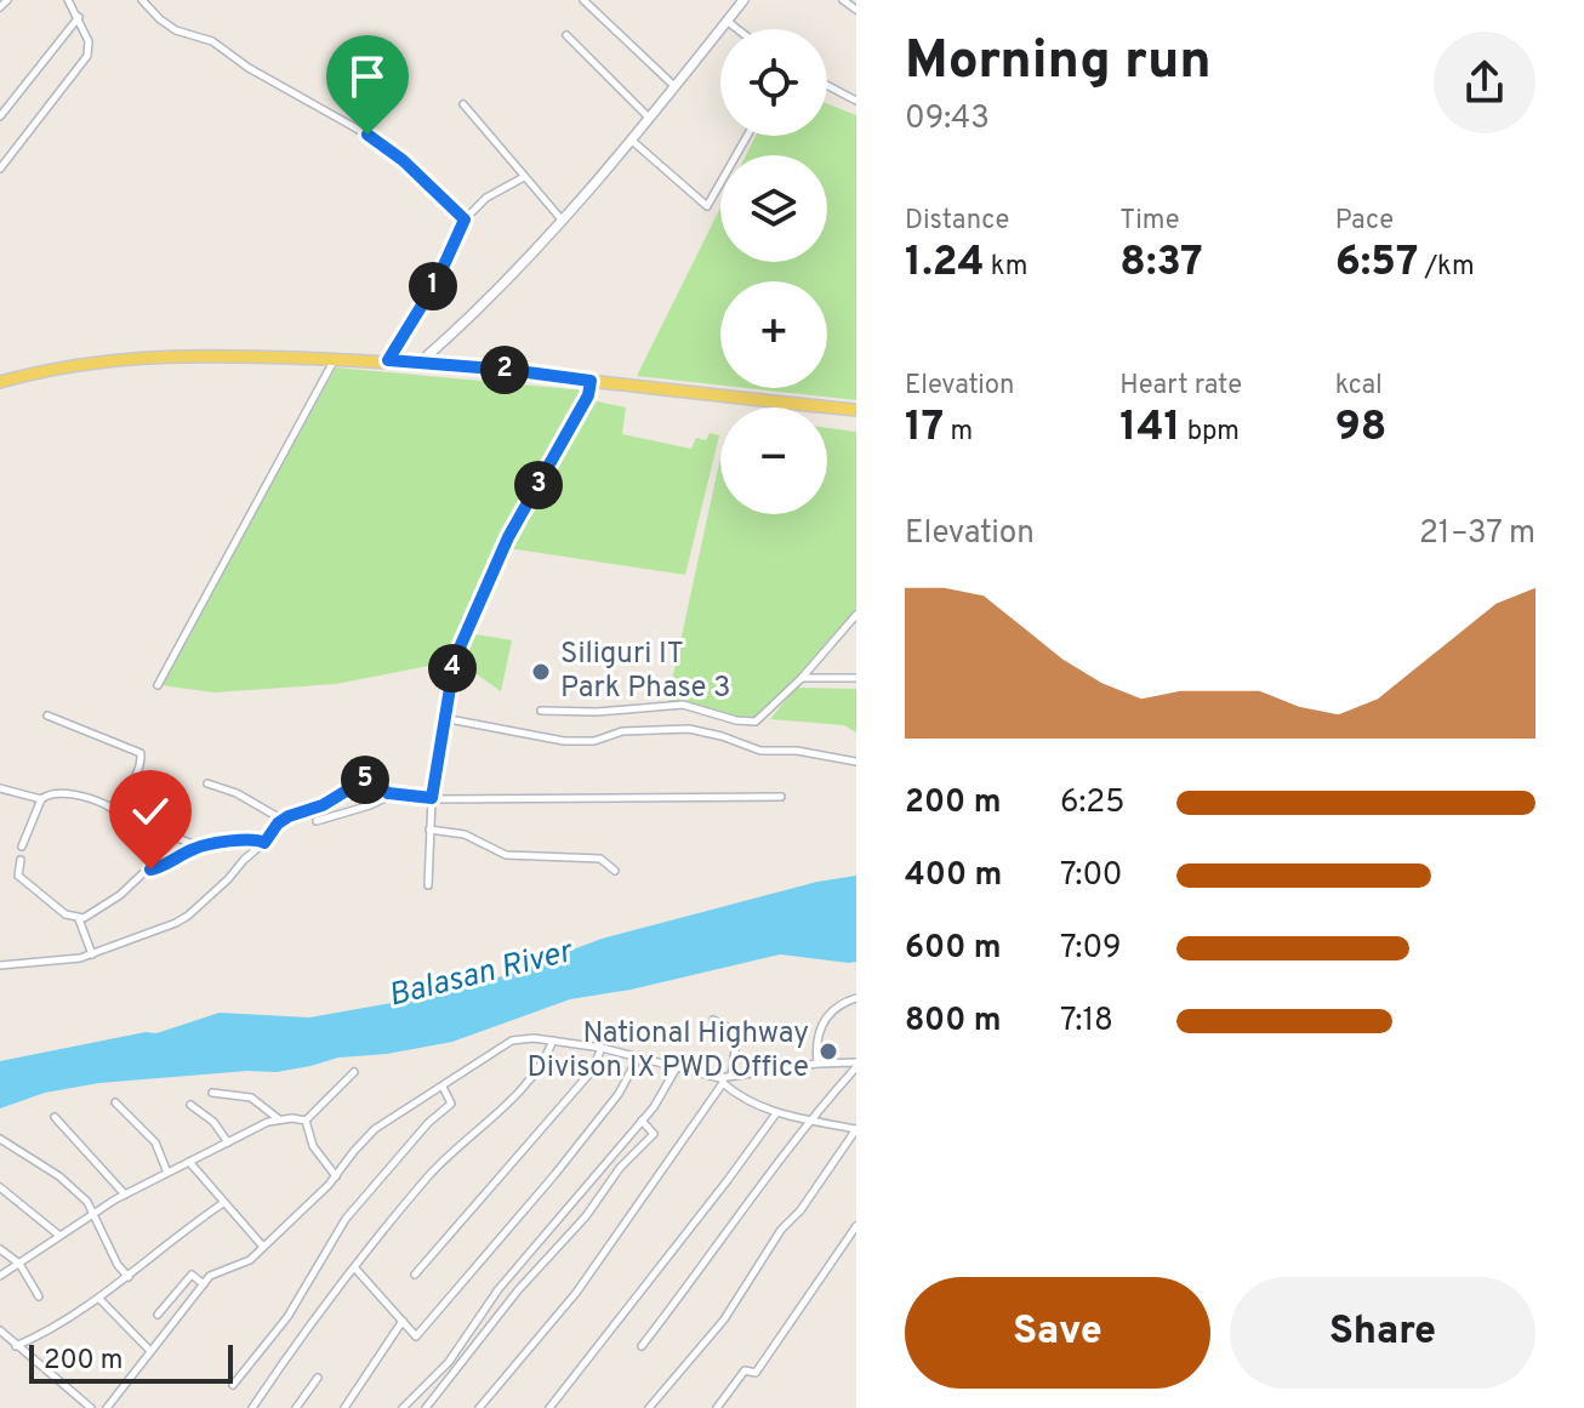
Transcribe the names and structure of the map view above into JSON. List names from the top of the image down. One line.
{"water":["Balasan River"],"places":["Siliguri IT Park Phase 3","National Highway Divison IX PWD Office"],"scale_bar":"200 m","page":{"heading":["Morning run","09:43"],"map_buttons":["+","−"],"stats":[["Distance","1.24 km"],["Time","8:37"],["Pace","6:57 /km"],["Elevation","17 m"],["Heart rate","141 bpm"],["kcal","98"]],"pins":["1","2","3","4","5"],"chart":["Elevation","21–37 m"],"list":[{"name":"200 m","note":"6:25"},{"name":"400 m","note":"7:00"},{"name":"600 m","note":"7:09"},{"name":"800 m","note":"7:18"}],"buttons":["Save","Share"],"scale":"200 m"}}
